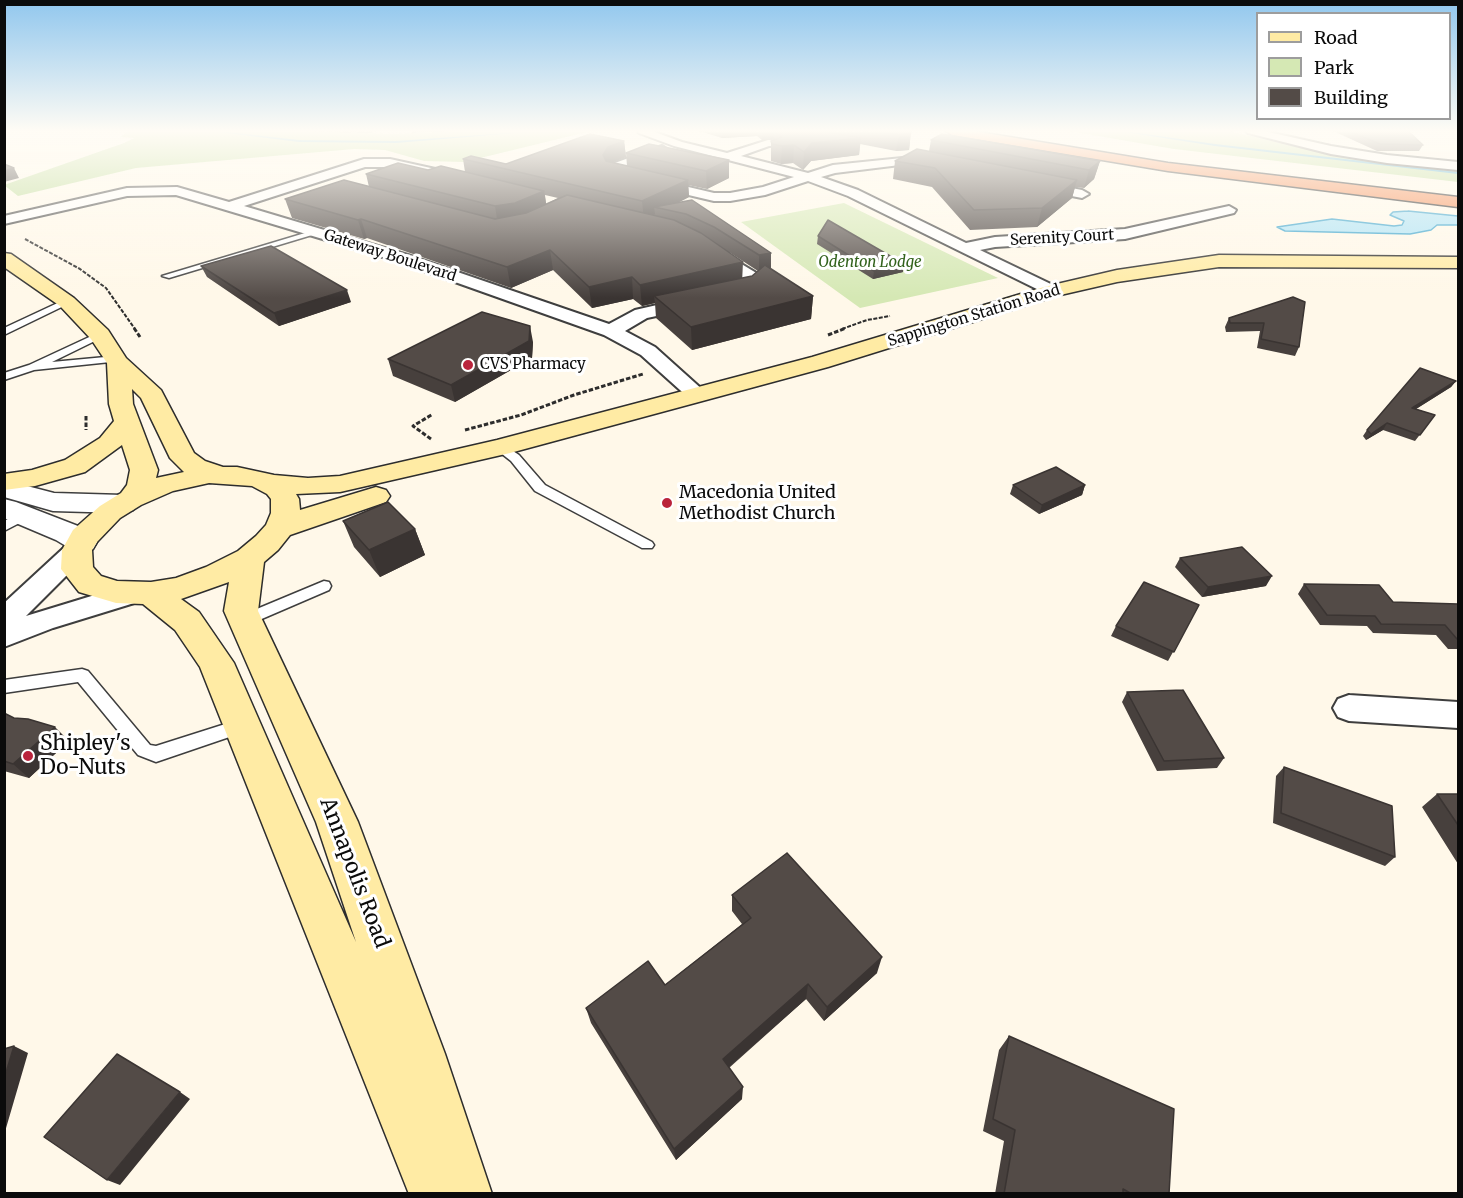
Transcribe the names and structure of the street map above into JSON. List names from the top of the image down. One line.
{"streets":{"main road":["Sappington Station Road","Annapolis Road"],"street":["Serenity Court","Gateway Boulevard"]},"crossings":[["Gateway Boulevard","Sappington Station Road"],["Sappington Station Road","Annapolis Road"]],"parks":["Odenton Lodge"],"places":["CVS Pharmacy","Macedonia United Methodist Church","Shipley's Do-Nuts"],"legend":["Road","Park","Building"]}
